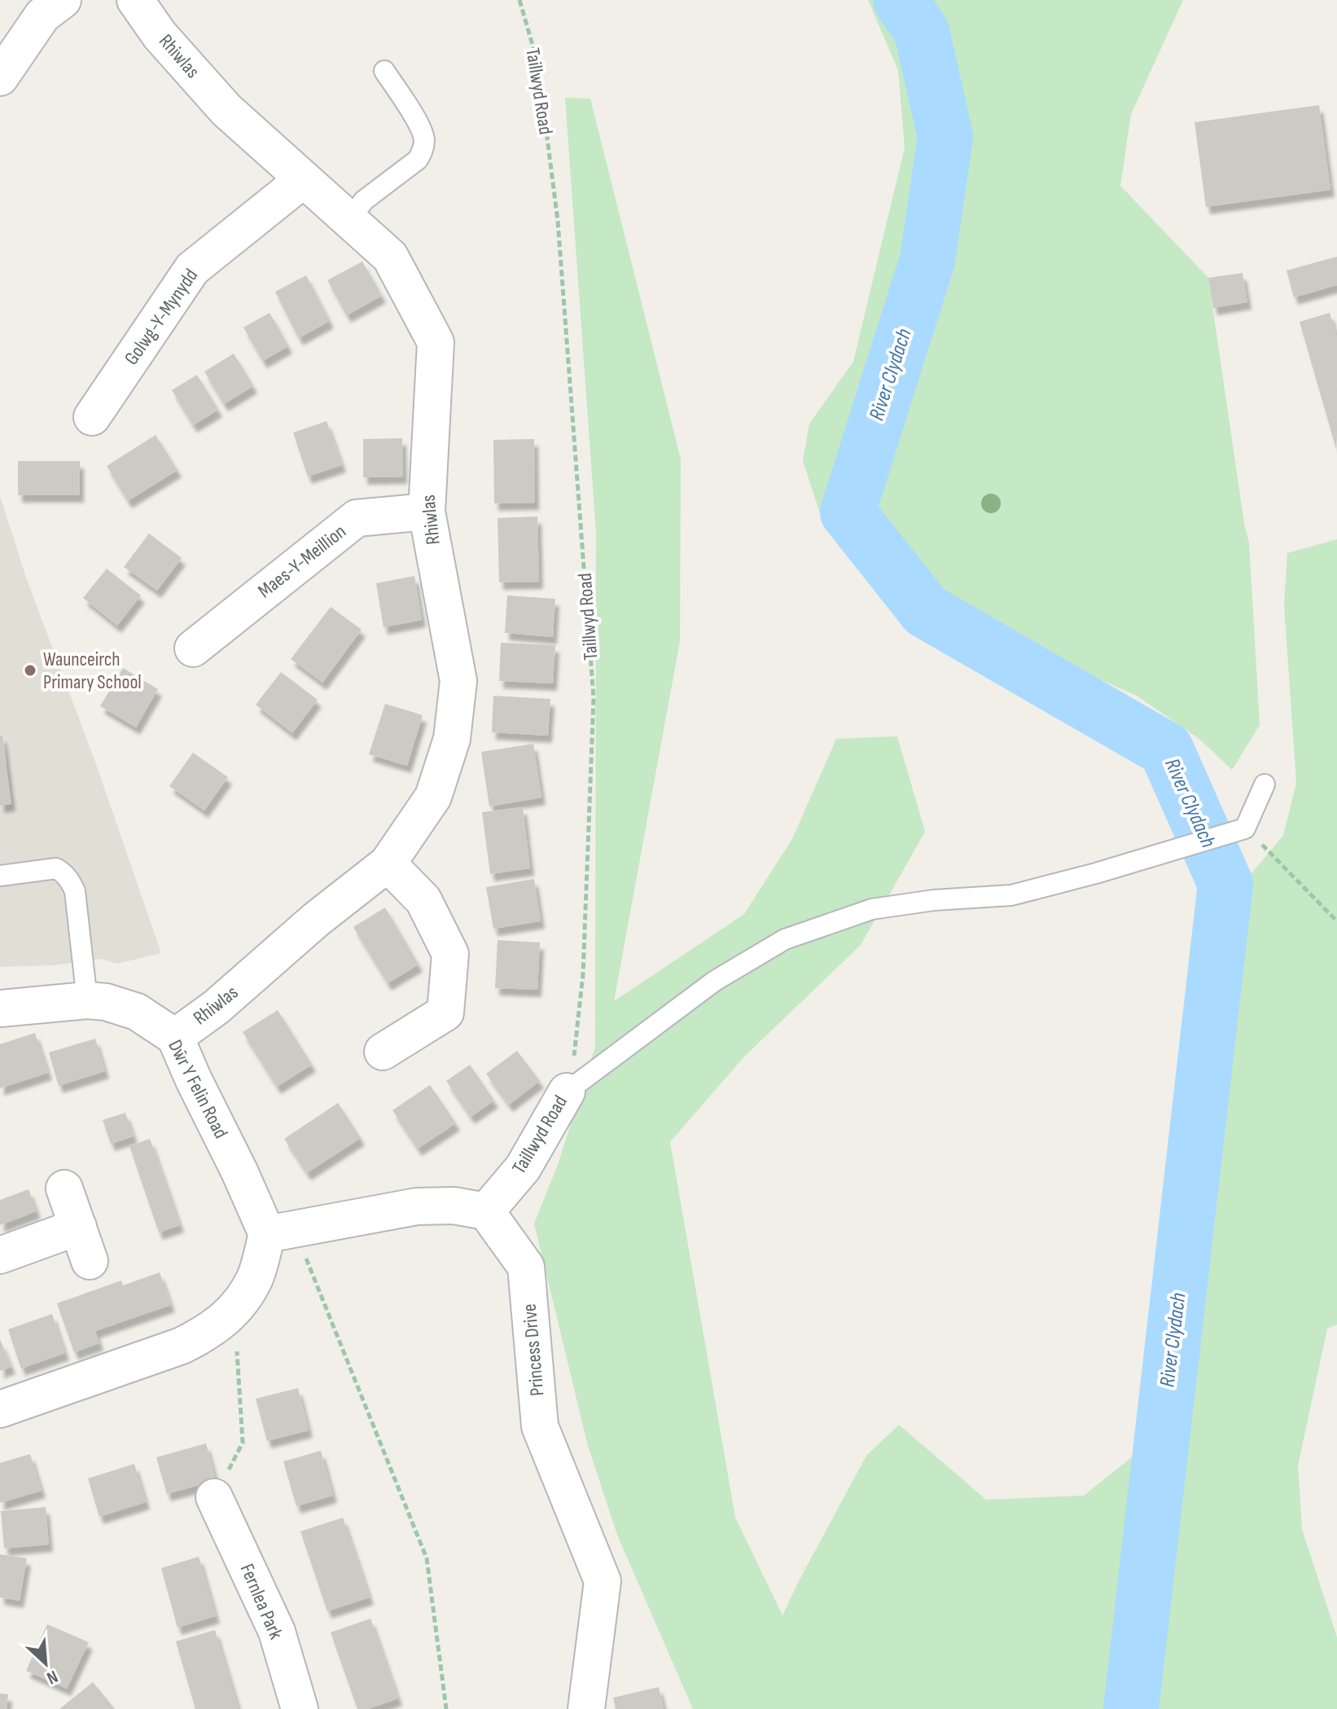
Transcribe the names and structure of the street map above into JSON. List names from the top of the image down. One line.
{"streets":{"street":["Rhiwlas","Taillwyd Road","Golwg-Y-Mynydd","Maes-Y-Meillion","Dŵr Y Felin Road","Princess Drive","Fernlea Park"]},"crossings":[["Rhiwlas","Golwg-Y-Mynydd"],["Rhiwlas","Maes-Y-Meillion"],["Rhiwlas","Dŵr Y Felin Road"],["Taillwyd Road","Princess Drive"]],"water":["River Clydach"],"places":["Waunceirch Primary School"],"north":"bottom right"}
